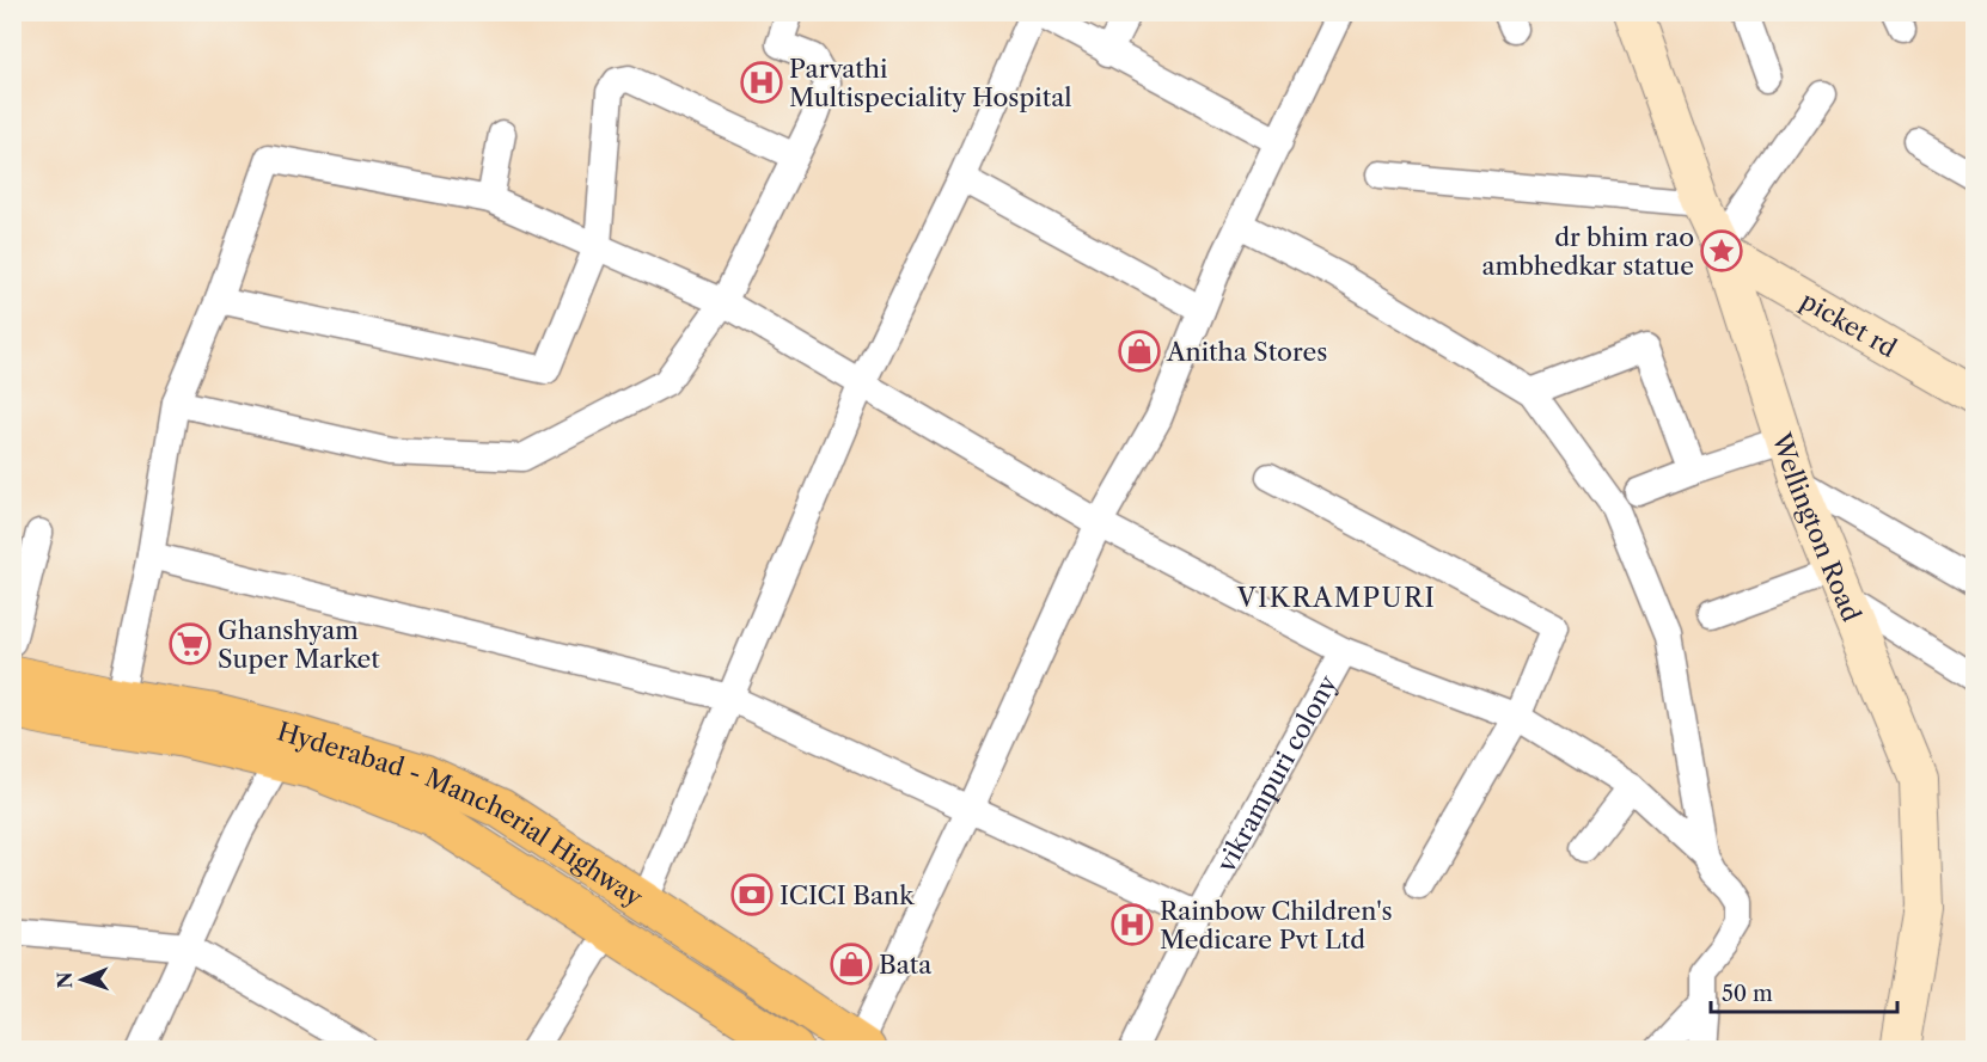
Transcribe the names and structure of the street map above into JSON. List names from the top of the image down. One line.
{"streets":{"main road":["picket rd","Wellington Road","Hyderabad - Mancherial Highway"],"street":["vikrampuri colony"]},"crossings":[["picket rd","Wellington Road"]],"districts":["VIKRAMPURI"],"places":{"hospital":["Parvathi Multispeciality Hospital","Rainbow Children's Medicare Pvt Ltd"],"place":["dr bhim rao ambhedkar statue"],"shop":["Anitha Stores","Bata"],"supermarket":["Ghanshyam Super Market"],"bank":["ICICI Bank"]},"scale_bar":"50 m","north":"left"}
